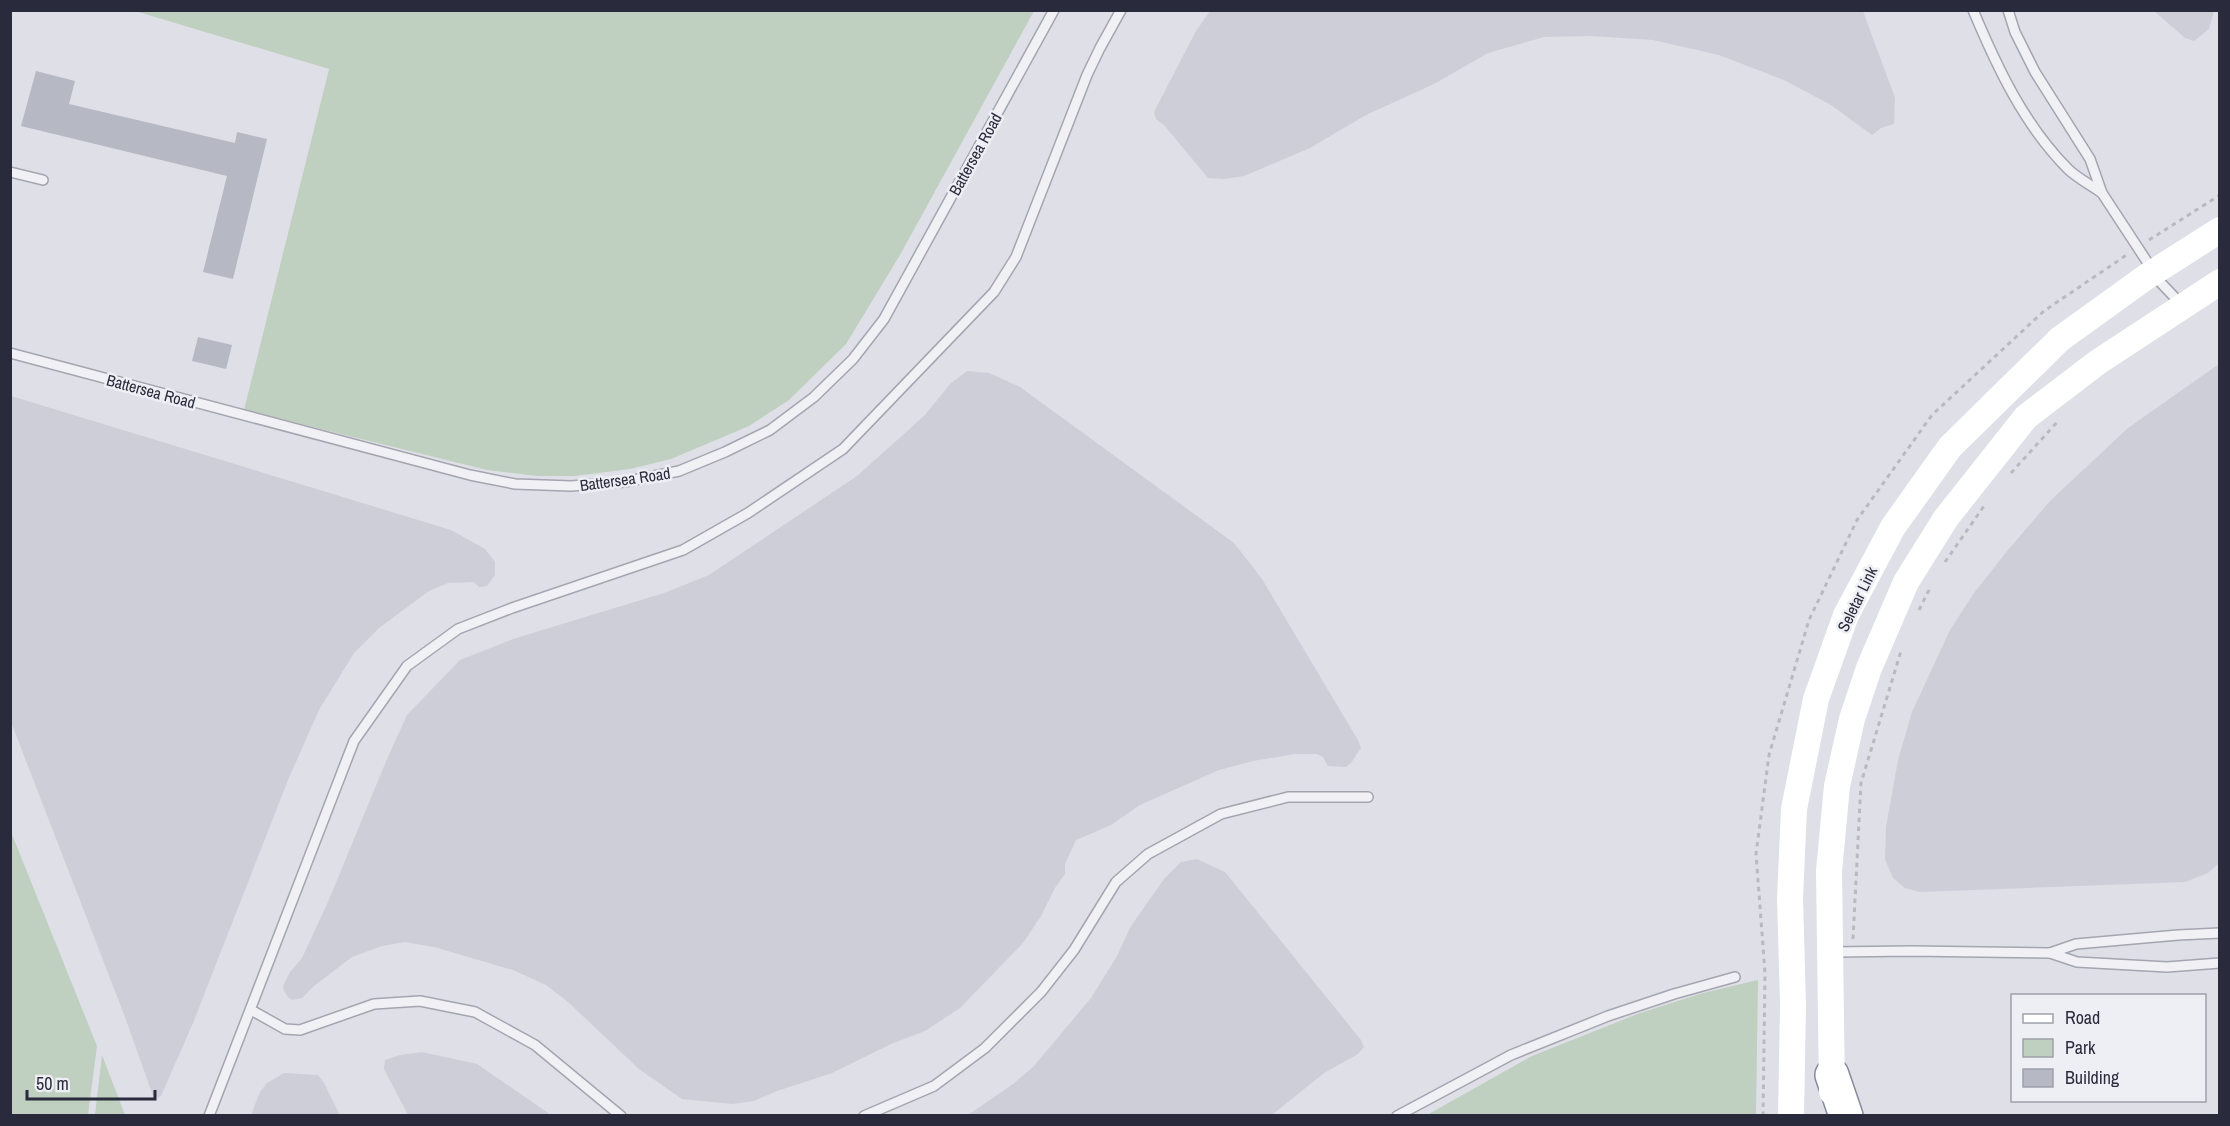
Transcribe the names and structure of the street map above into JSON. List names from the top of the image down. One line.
{"streets":{"main road":["Seletar Link"],"lane":["Battersea Road"]},"legend":["Road","Park","Building"],"scale_bar":"50 m"}
